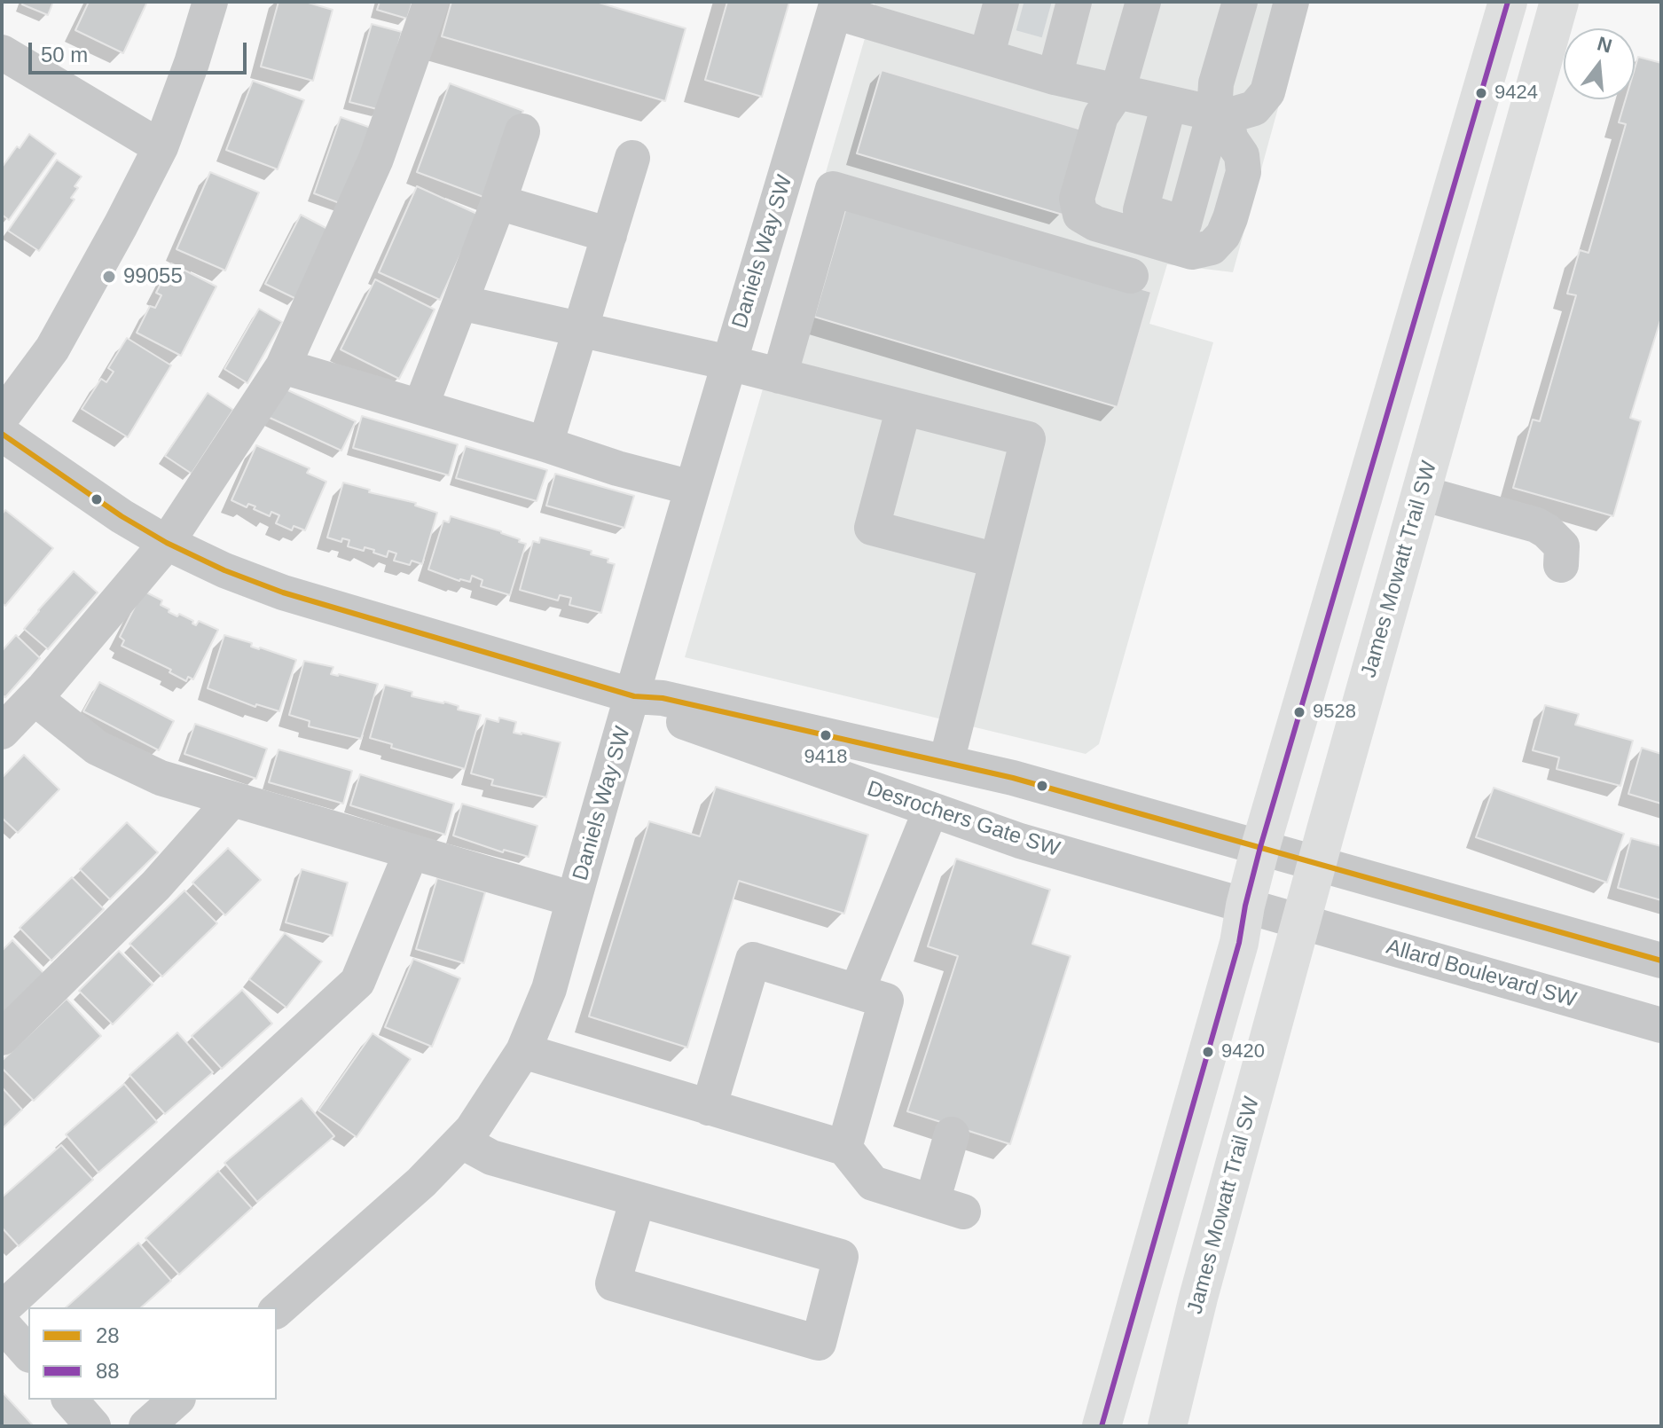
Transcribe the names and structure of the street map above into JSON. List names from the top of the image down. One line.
{"streets":{"main road":["James Mowatt Trail SW"],"street":["Daniels Way SW","Desrochers Gate SW","Allard Boulevard SW"]},"crossings":[["Daniels Way SW","Desrochers Gate SW"],["James Mowatt Trail SW","Desrochers Gate SW"],["James Mowatt Trail SW","Allard Boulevard SW"],["Desrochers Gate SW","Allard Boulevard SW"]],"places":["9424","99055","9528","9418","9420"],"lines":["transit line 88","transit line 28"],"legend":["28","88"],"scale_bar":"50 m","north":"top"}
